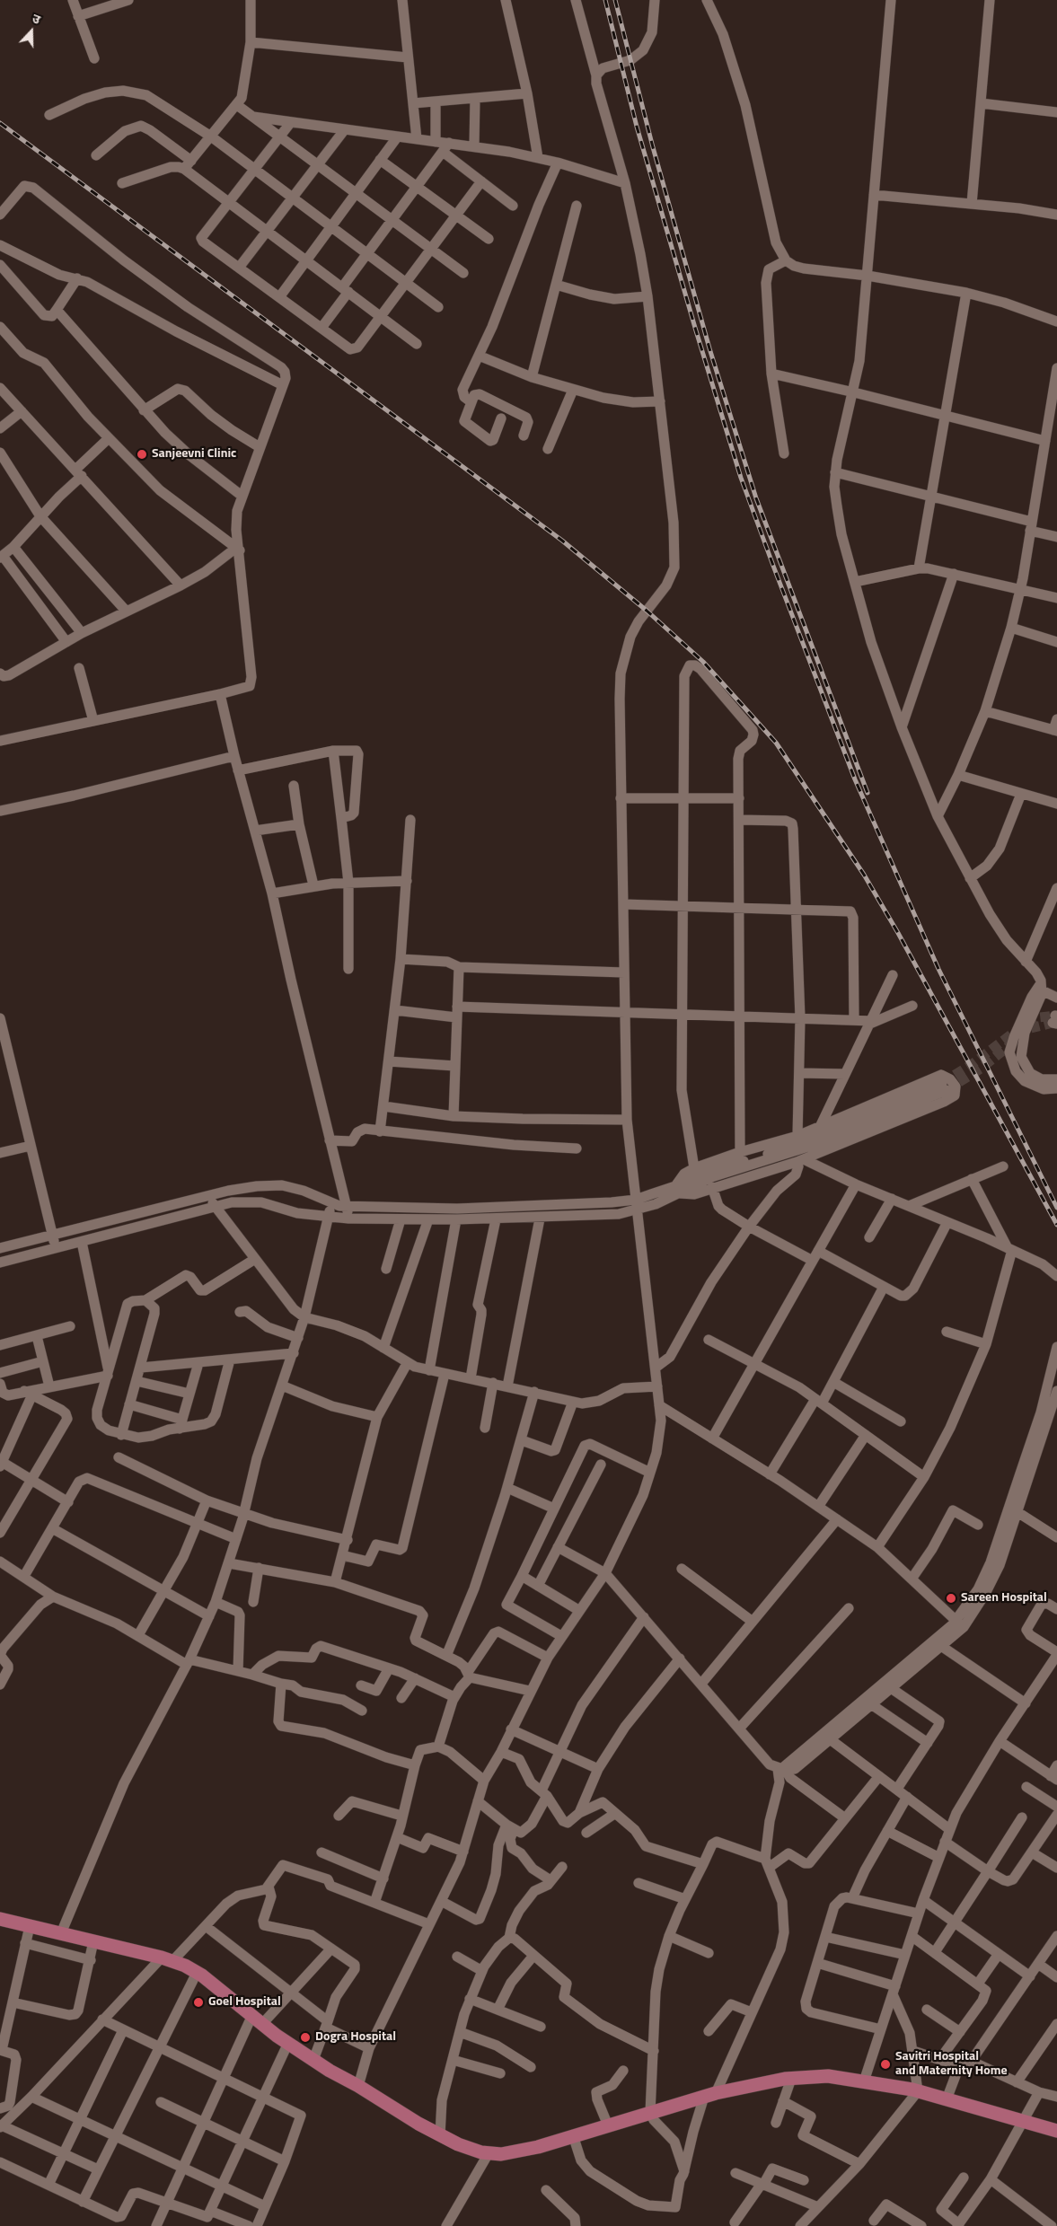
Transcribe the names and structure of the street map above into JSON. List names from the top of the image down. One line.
{"places":["Sanjeevni Clinic","Sareen Hospital","Goel Hospital","Dogra Hospital","Savitri Hospital and Maternity Home"],"north":"top"}
